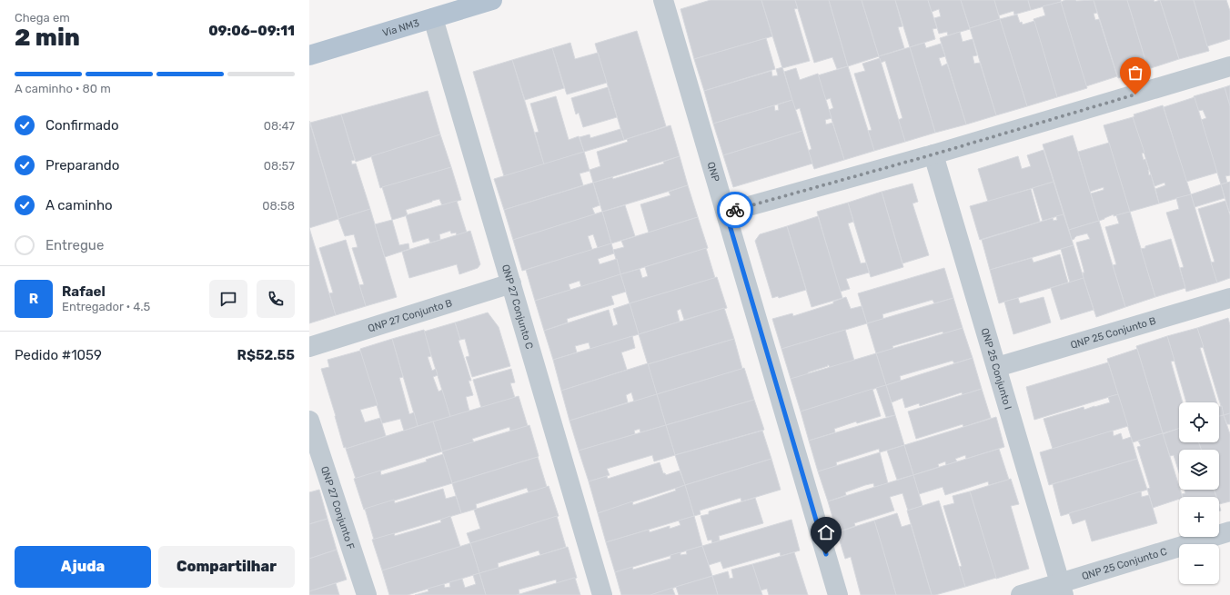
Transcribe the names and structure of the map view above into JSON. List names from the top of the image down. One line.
{"streets":{"main road":["Via NM3"],"street":["QNP","QNP 27 Conjunto C","QNP 27 Conjunto B","QNP 25 Conjunto B","QNP 25 Conjunto I","QNP 27 Conjunto F","QNP 25 Conjunto C"]},"crossings":[["Via NM3","QNP 27 Conjunto C"],["QNP 27 Conjunto C","QNP 27 Conjunto B"],["QNP 25 Conjunto B","QNP 25 Conjunto I"],["QNP 25 Conjunto I","QNP 25 Conjunto C"]],"page":{"heading":["2 min","Chega em","09:06–09:11"],"panel":["Rafael","Entregador · 4.5","Pedido #1059","R$52.55"],"bar":"A caminho · 80 m","list":[["Confirmado","08:47"],["Preparando","08:57"],["A caminho","08:58"],"Entregue"],"round":"R","map_buttons":["+","−"],"buttons":["Ajuda","Compartilhar"]}}
